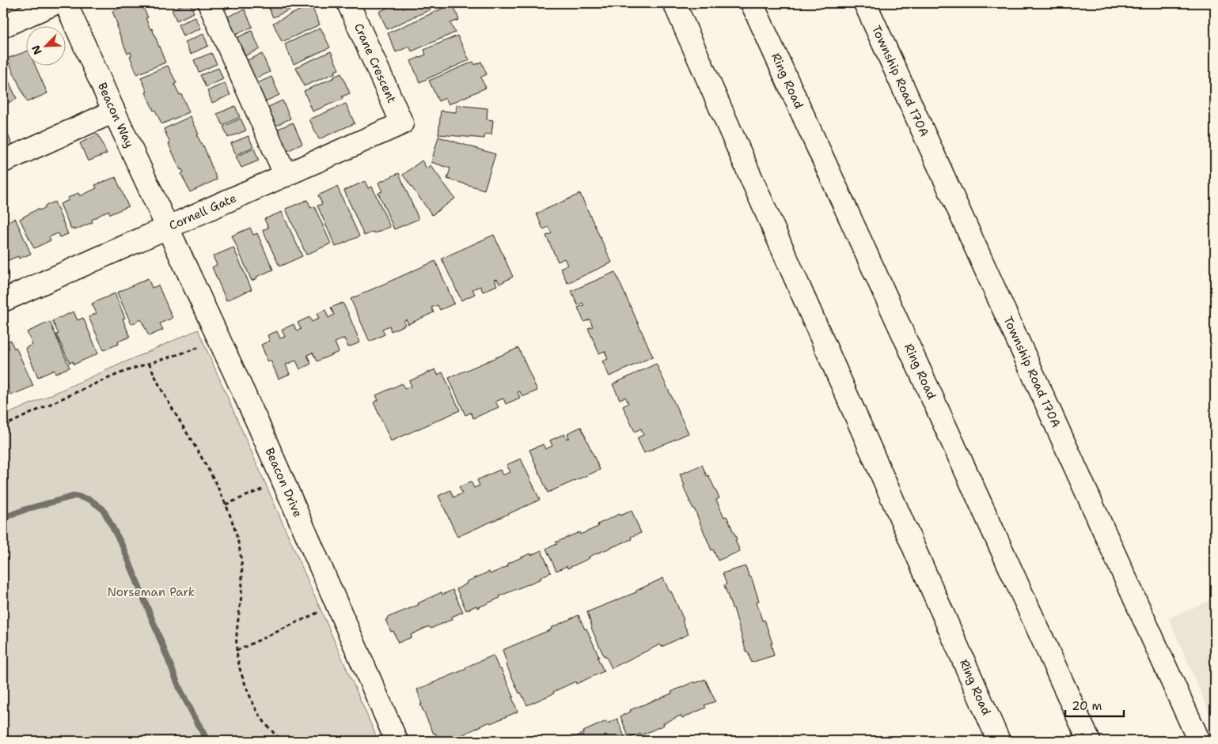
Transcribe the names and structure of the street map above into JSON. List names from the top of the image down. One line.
{"streets":{"main road":["Crane Crescent","Township Road 170A","Ring Road","Beacon Way","Cornell Gate","Beacon Drive"]},"crossings":[["Crane Crescent","Cornell Gate"],["Beacon Way","Cornell Gate"],["Beacon Way","Beacon Drive"],["Cornell Gate","Beacon Drive"]],"parks":["Norseman Park"],"scale_bar":"20 m","north":"bottom left"}
